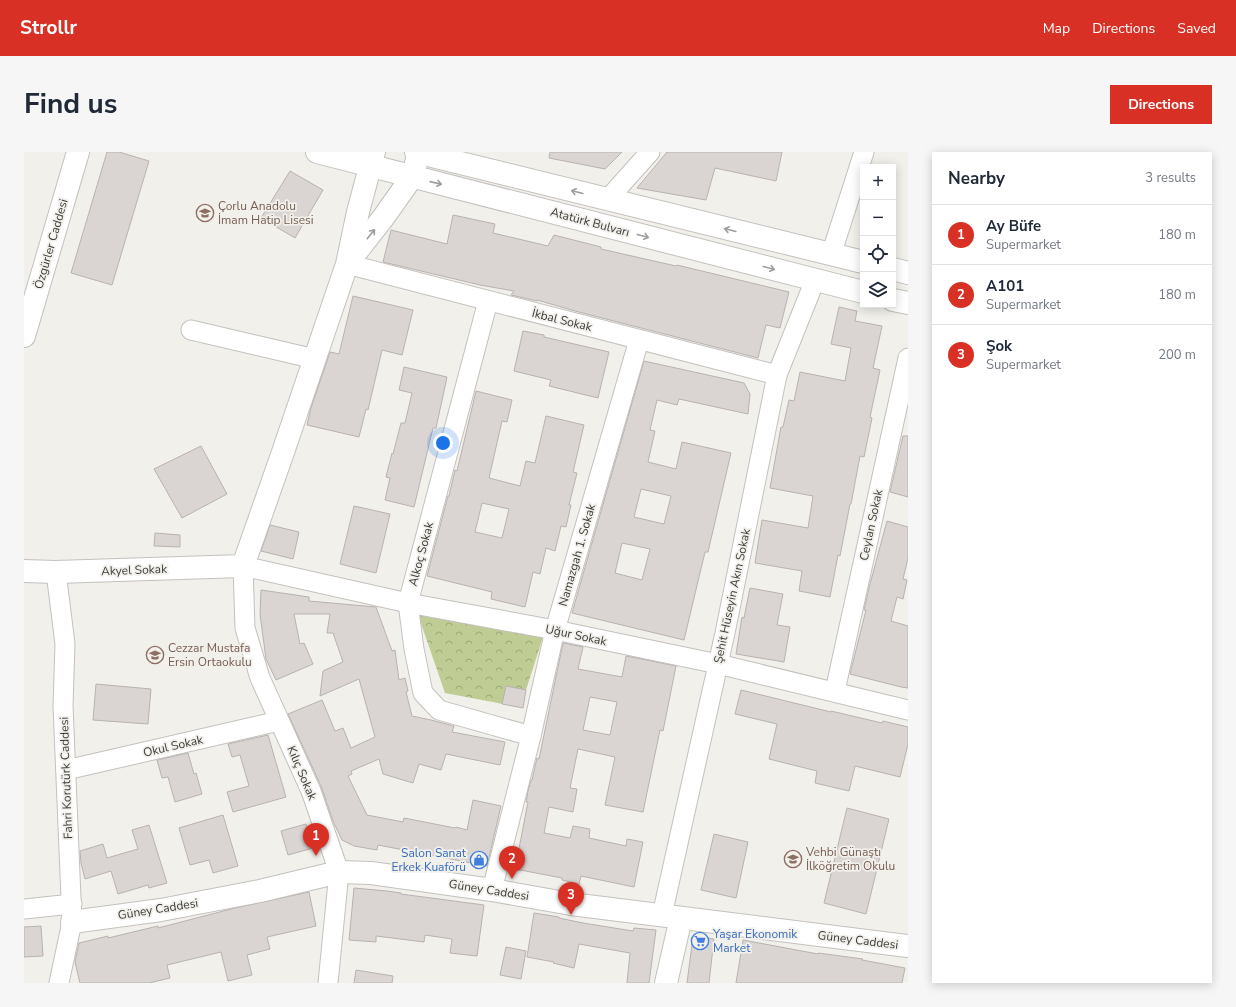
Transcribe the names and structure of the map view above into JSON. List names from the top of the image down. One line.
{"streets":{"street":["Atatürk Bulvarı","Özgürler Caddesi","İkbal Sokak","Ceylan Sokak","Alkoç Sokak","Namazgah 1. Sokak","Akyel Sokak","Şehit Hüseyin Akın Sokak","Uğur Sokak","Okul Sokak","Kılıç Sokak","Fahri Korutürk Caddesi","Güney Caddesi"]},"crossings":[["Atatürk Bulvarı","Şehit Hüseyin Akın Sokak"],["İkbal Sokak","Alkoç Sokak"],["İkbal Sokak","Namazgah 1. Sokak"],["İkbal Sokak","Şehit Hüseyin Akın Sokak"],["Ceylan Sokak","Uğur Sokak"],["Alkoç Sokak","Namazgah 1. Sokak"],["Alkoç Sokak","Uğur Sokak"],["Namazgah 1. Sokak","Uğur Sokak"],["Namazgah 1. Sokak","Güney Caddesi"],["Akyel Sokak","Uğur Sokak"],["Akyel Sokak","Kılıç Sokak"],["Akyel Sokak","Fahri Korutürk Caddesi"],["Şehit Hüseyin Akın Sokak","Uğur Sokak"],["Şehit Hüseyin Akın Sokak","Güney Caddesi"],["Uğur Sokak","Kılıç Sokak"],["Okul Sokak","Kılıç Sokak"],["Okul Sokak","Fahri Korutürk Caddesi"],["Kılıç Sokak","Güney Caddesi"],["Fahri Korutürk Caddesi","Güney Caddesi"]],"places":{"school or university":["Çorlu Anadolu İmam Hatip Lisesi","Cezzar Mustafa Ersin Ortaokulu","Vehbi Günaştı İlköğretim Okulu"],"shop":["Salon Sanat Erkek Kuaförü"],"supermarket":["Yaşar Ekonomik Market"]},"page":{"header":"Strollr","nav":["Map","Directions","Saved"],"title":"Find us","buttons":"Directions","heading":["Nearby","3 results"],"map_buttons":["+","−"],"list":[{"mark":"1","name":"Ay Büfe","note":"Supermarket","value":"180 m"},{"mark":"2","name":"A101","note":"Supermarket","value":"180 m"},{"mark":"3","name":"Şok","note":"Supermarket","value":"200 m"}],"pins":["1","2","3"]}}
